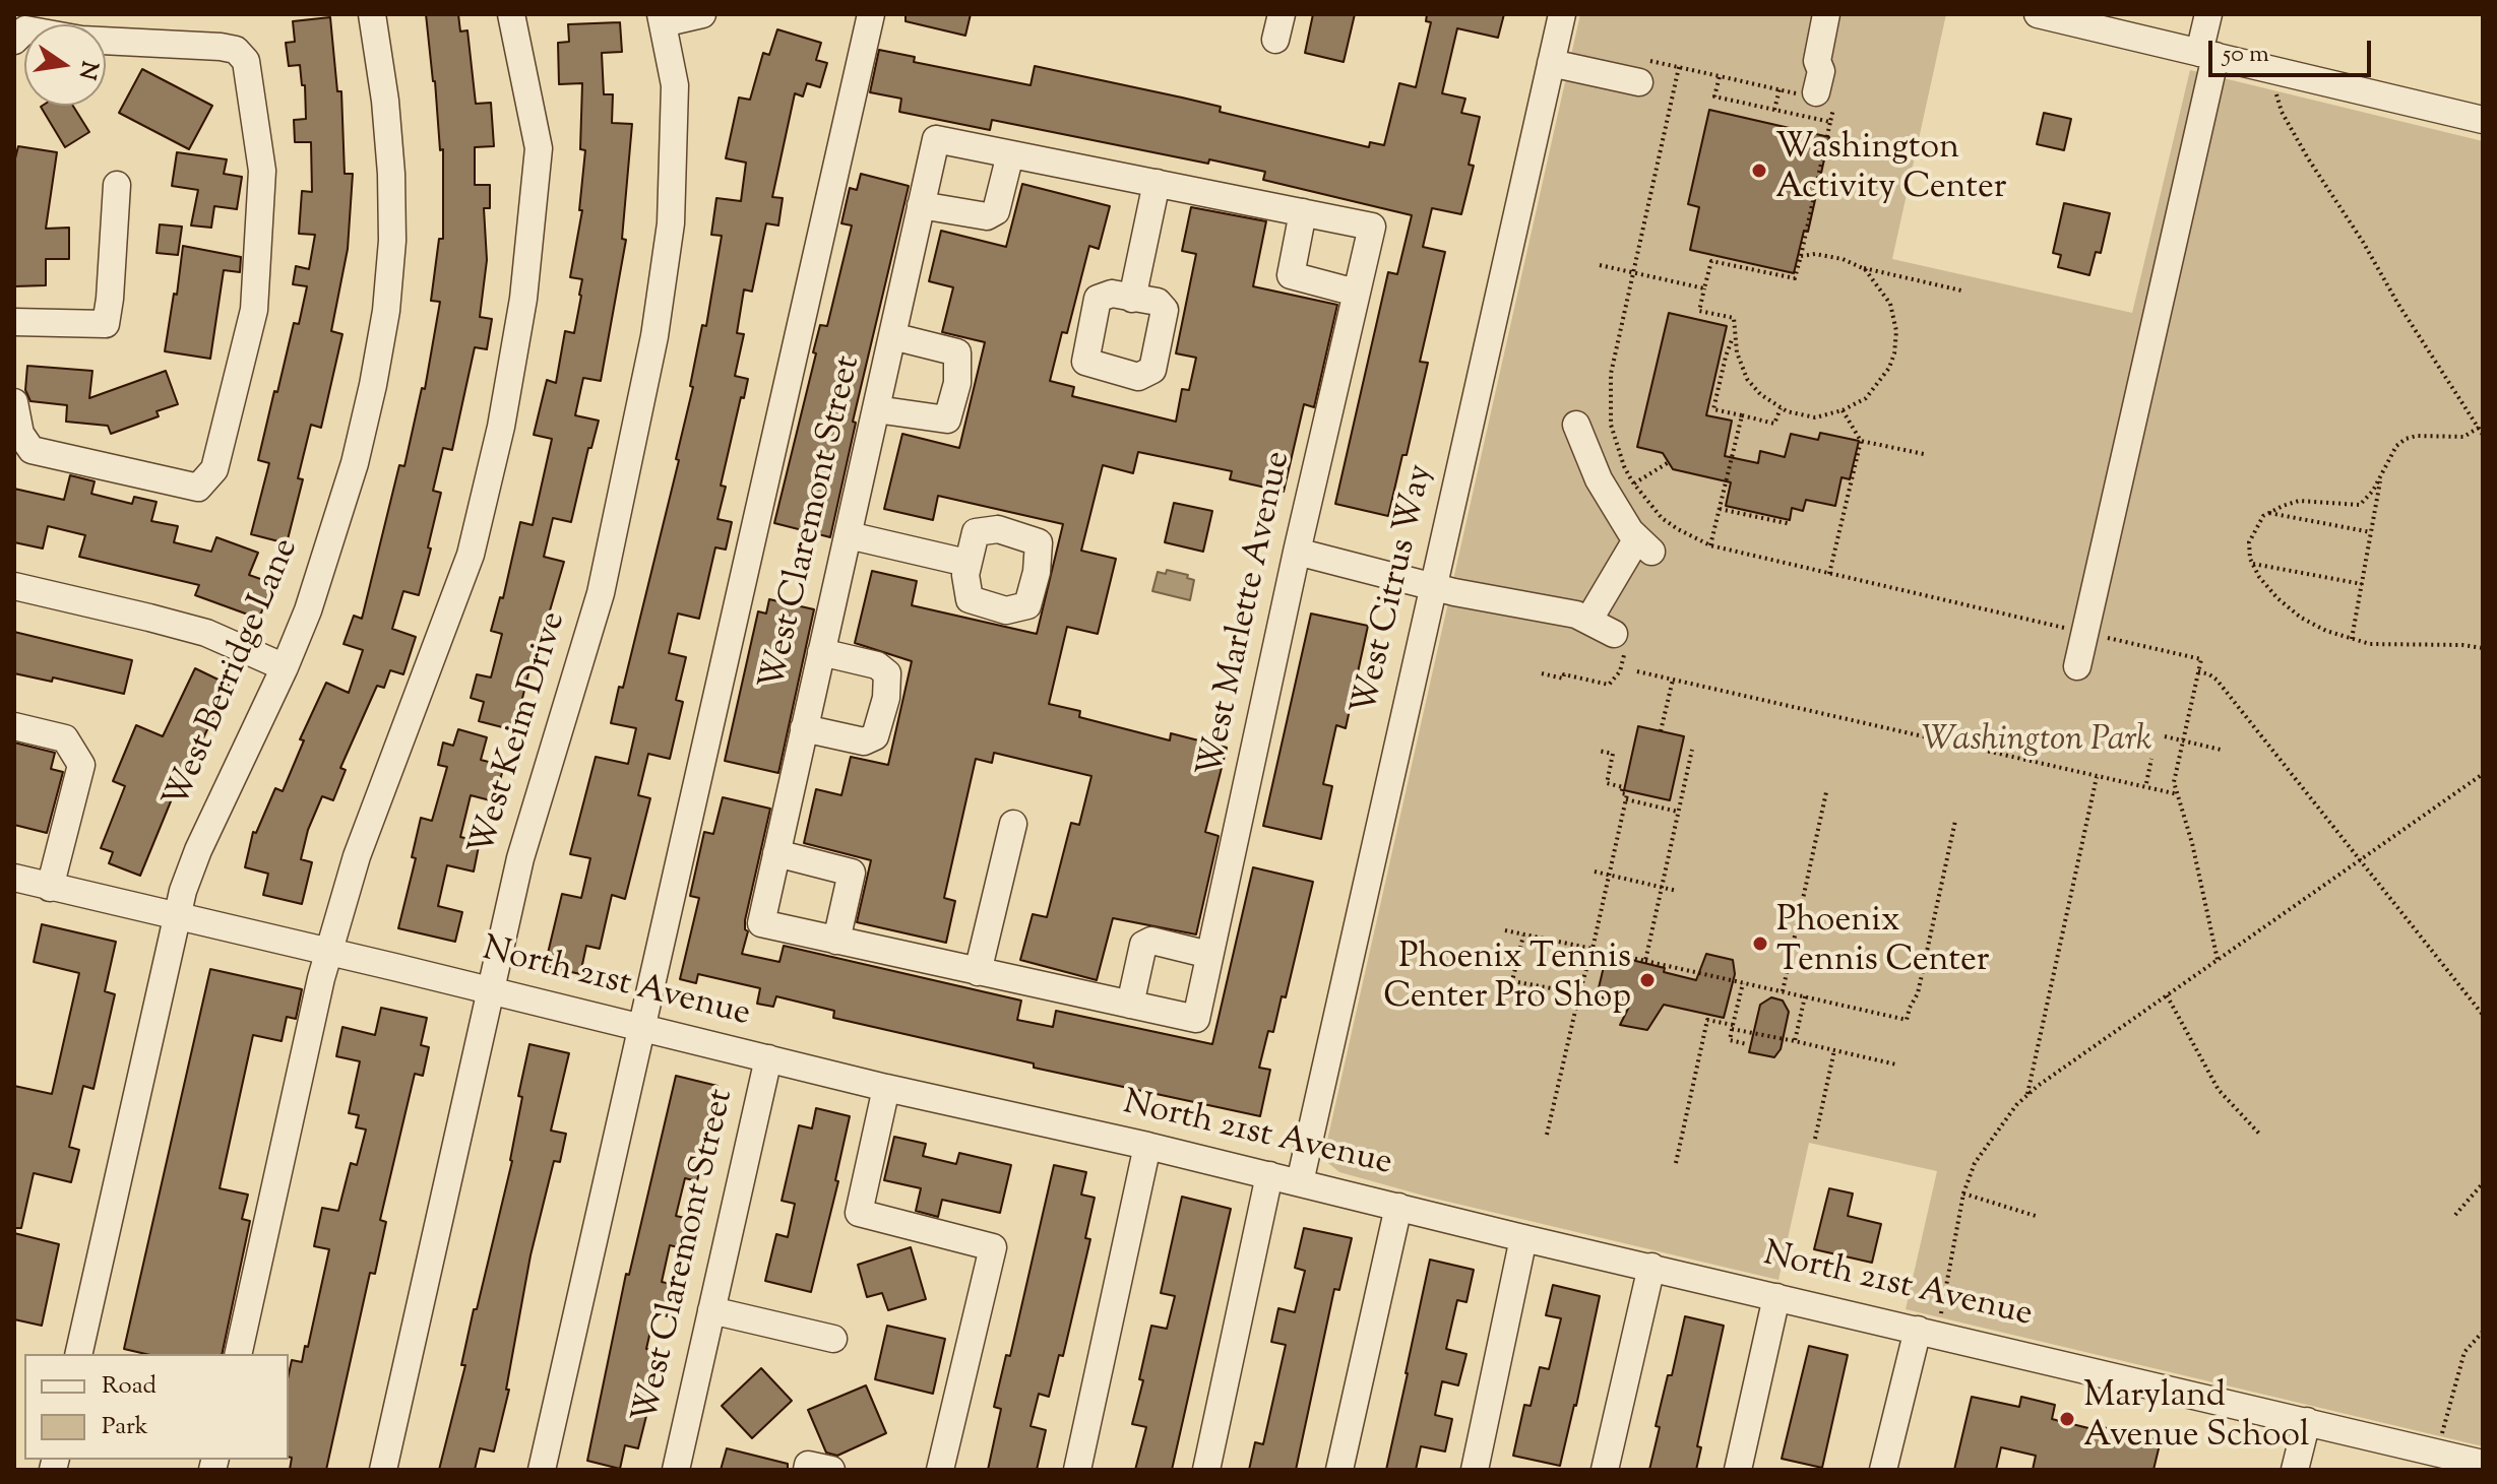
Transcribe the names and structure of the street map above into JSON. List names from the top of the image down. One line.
{"streets":{"street":["West Claremont Street","West Citrus Way","West Marlette Avenue","West Berridge Lane","West Keim Drive","North 21st Avenue"]},"crossings":[["West Claremont Street","North 21st Avenue"],["West Citrus Way","North 21st Avenue"],["West Berridge Lane","North 21st Avenue"],["West Keim Drive","North 21st Avenue"]],"parks":["Washington Park"],"places":["Washington Activity Center","Phoenix Tennis Center","Phoenix Tennis Center Pro Shop","Maryland Avenue School"],"legend":["Road","Park"],"scale_bar":"50 m","north":"right"}
